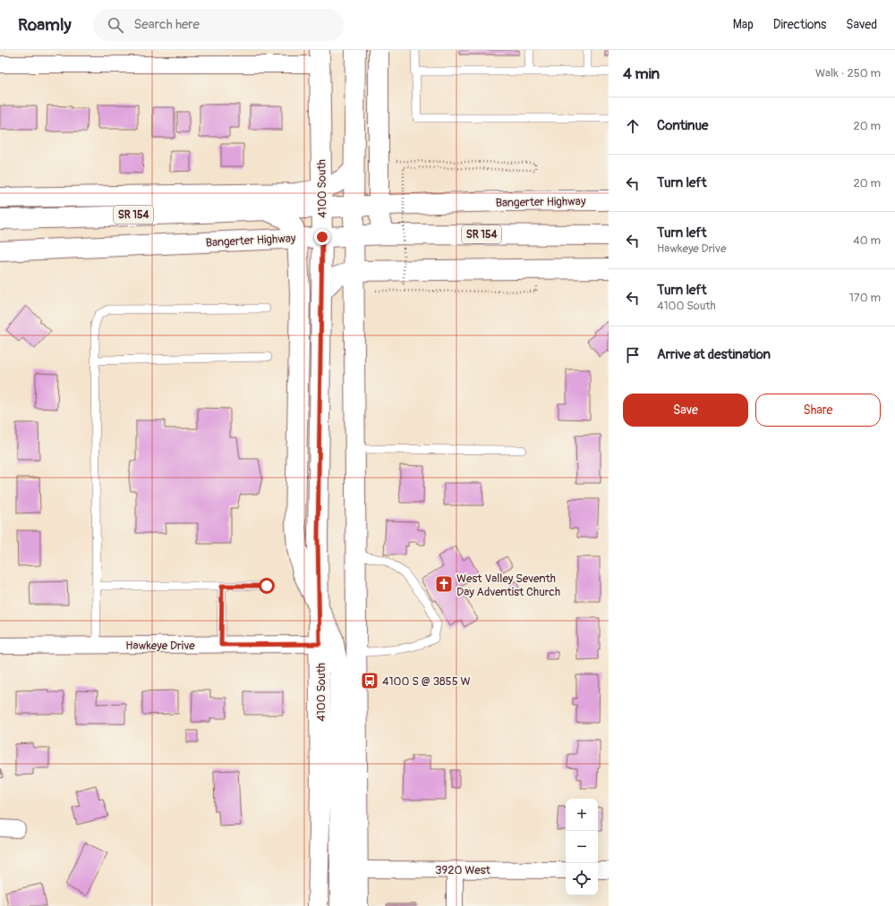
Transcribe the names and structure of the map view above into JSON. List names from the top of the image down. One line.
{"streets":{"main road":["4100 South","Bangerter Highway","SR 154"],"street":["Hawkeye Drive","3920 West"]},"crossings":[["4100 South","Bangerter Highway"],["4100 South","Hawkeye Drive"]],"places":{"church":["West Valley Seventh Day Adventist Church"],"bus stop":["4100 S @ 3855 W"]},"page":{"header":"Roamly","search":"Search here","nav":["Map","Directions","Saved"],"heading":["4 min","Walk · 250 m"],"list":[["Continue","20 m"],["Turn left","20 m"],["Turn left","Hawkeye Drive","40 m"],["Turn left","4100 South","170 m"],"Arrive at destination"],"buttons":["Save","Share"],"map_buttons":["+","−"]}}
